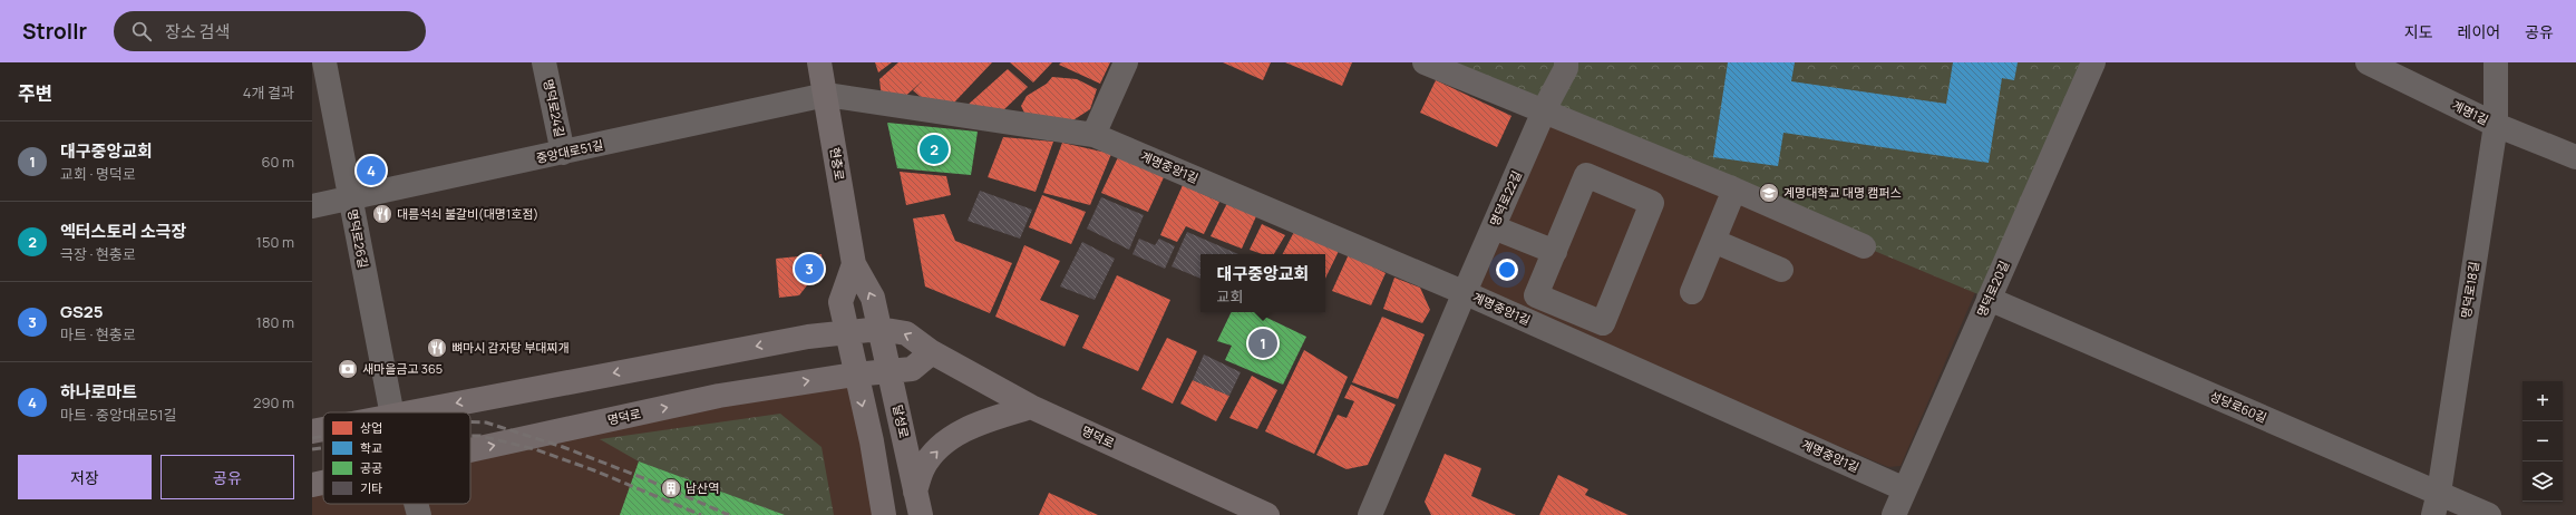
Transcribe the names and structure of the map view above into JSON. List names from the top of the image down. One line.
{"streets":{"main road":["현충로","명덕로","달성로"],"street":["명덕로24길","계명1길","중앙대로51길","계명중앙1길","명덕로22길","명덕로26길","명덕로20길","명덕로18길","성당로60길"]},"crossings":[["명덕로24길","중앙대로51길"],["계명1길","명덕로18길"],["중앙대로51길","현충로"],["중앙대로51길","계명중앙1길"],["중앙대로51길","명덕로26길"],["현충로","계명중앙1길"],["현충로","명덕로"],["현충로","달성로"],["계명중앙1길","명덕로22길"],["계명중앙1길","명덕로20길"],["명덕로20길","성당로60길"],["명덕로18길","성당로60길"],["명덕로","달성로"]],"places":{"school or university":["계명대학교 대명 캠퍼스"],"restaurant":["대름석쇠 불갈비(대명1호점)","뼈마시 감자탕 부대찌개"],"bank":["새마을금고 365"],"building":["남산역"]},"legend":["상업","학교","공공","기타"],"page":{"header":"Strollr","search":"장소 검색","nav":["지도","레이어","공유"],"heading":["주변","4개 결과"],"list":[{"mark":"1","name":"대구중앙교회","note":"교회 · 명덕로","value":"60 m"},{"mark":"2","name":"엑터스토리 소극장","note":"극장 · 현충로","value":"150 m"},{"mark":"3","name":"GS25","note":"마트 · 현충로","value":"180 m"},{"mark":"4","name":"하나로마트","note":"마트 · 중앙대로51길","value":"290 m"}],"pins":["2","4","3","1"],"popup":["대구중앙교회","교회"],"map_buttons":["+","−"],"buttons":["저장","공유"]}}
